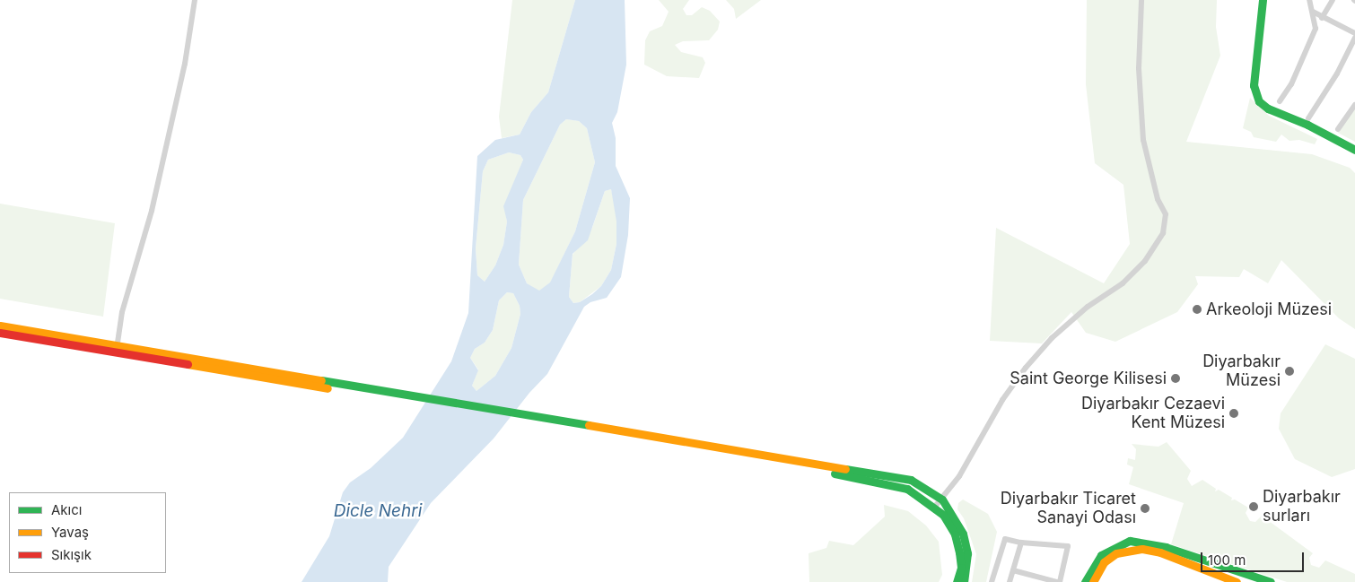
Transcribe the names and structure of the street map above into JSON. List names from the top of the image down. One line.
{"water":["Dicle Nehri"],"places":["Arkeoloji Müzesi","Diyarbakır Müzesi","Saint George Kilisesi","Diyarbakır Cezaevi Kent Müzesi","Diyarbakır surları","Diyarbakır Ticaret Sanayi Odası"],"legend":["Akıcı","Yavaş","Sıkışık"],"scale_bar":"100 m"}
